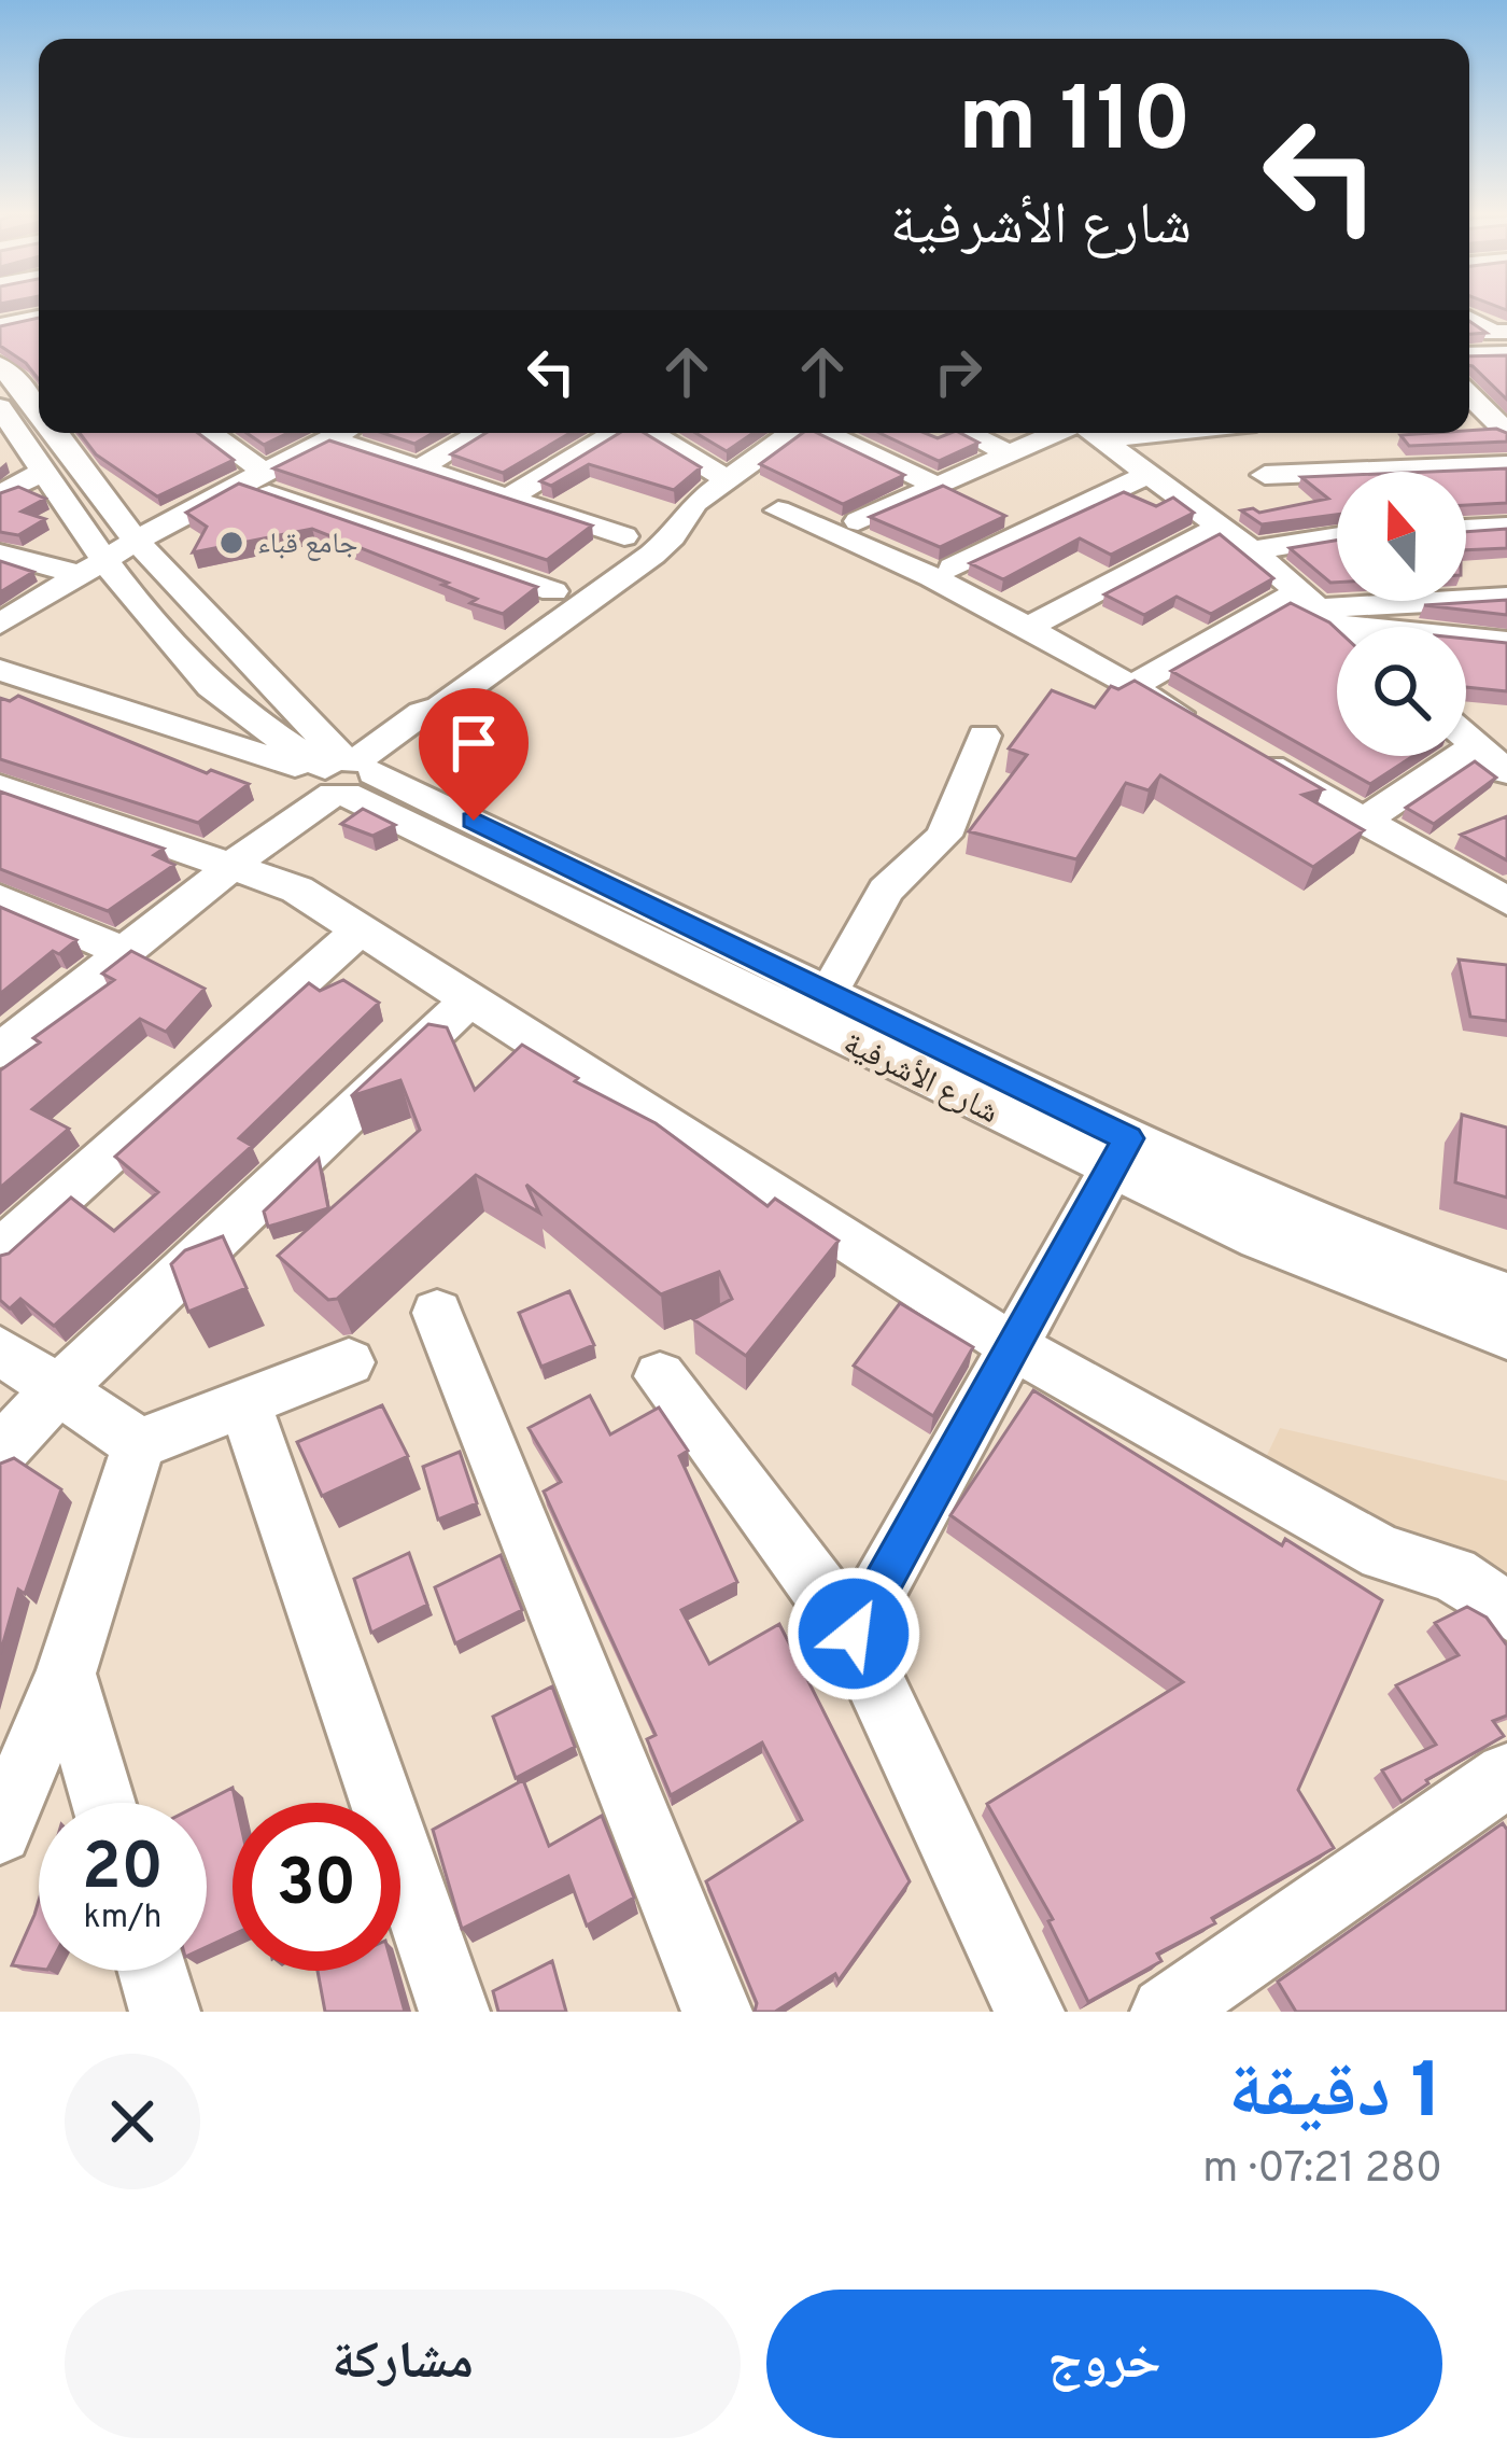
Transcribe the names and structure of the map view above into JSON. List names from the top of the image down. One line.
{"streets":{"street":["شارع الأشرفية"]},"places":["جامع قباء"],"north":"top","page":{"turn":["110 m","شارع الأشرفية"],"speed":"20 km/h","limit":"30","heading":["1 دقيقة","280 m · 07:21"],"buttons":["خروج","مشاركة"]}}
